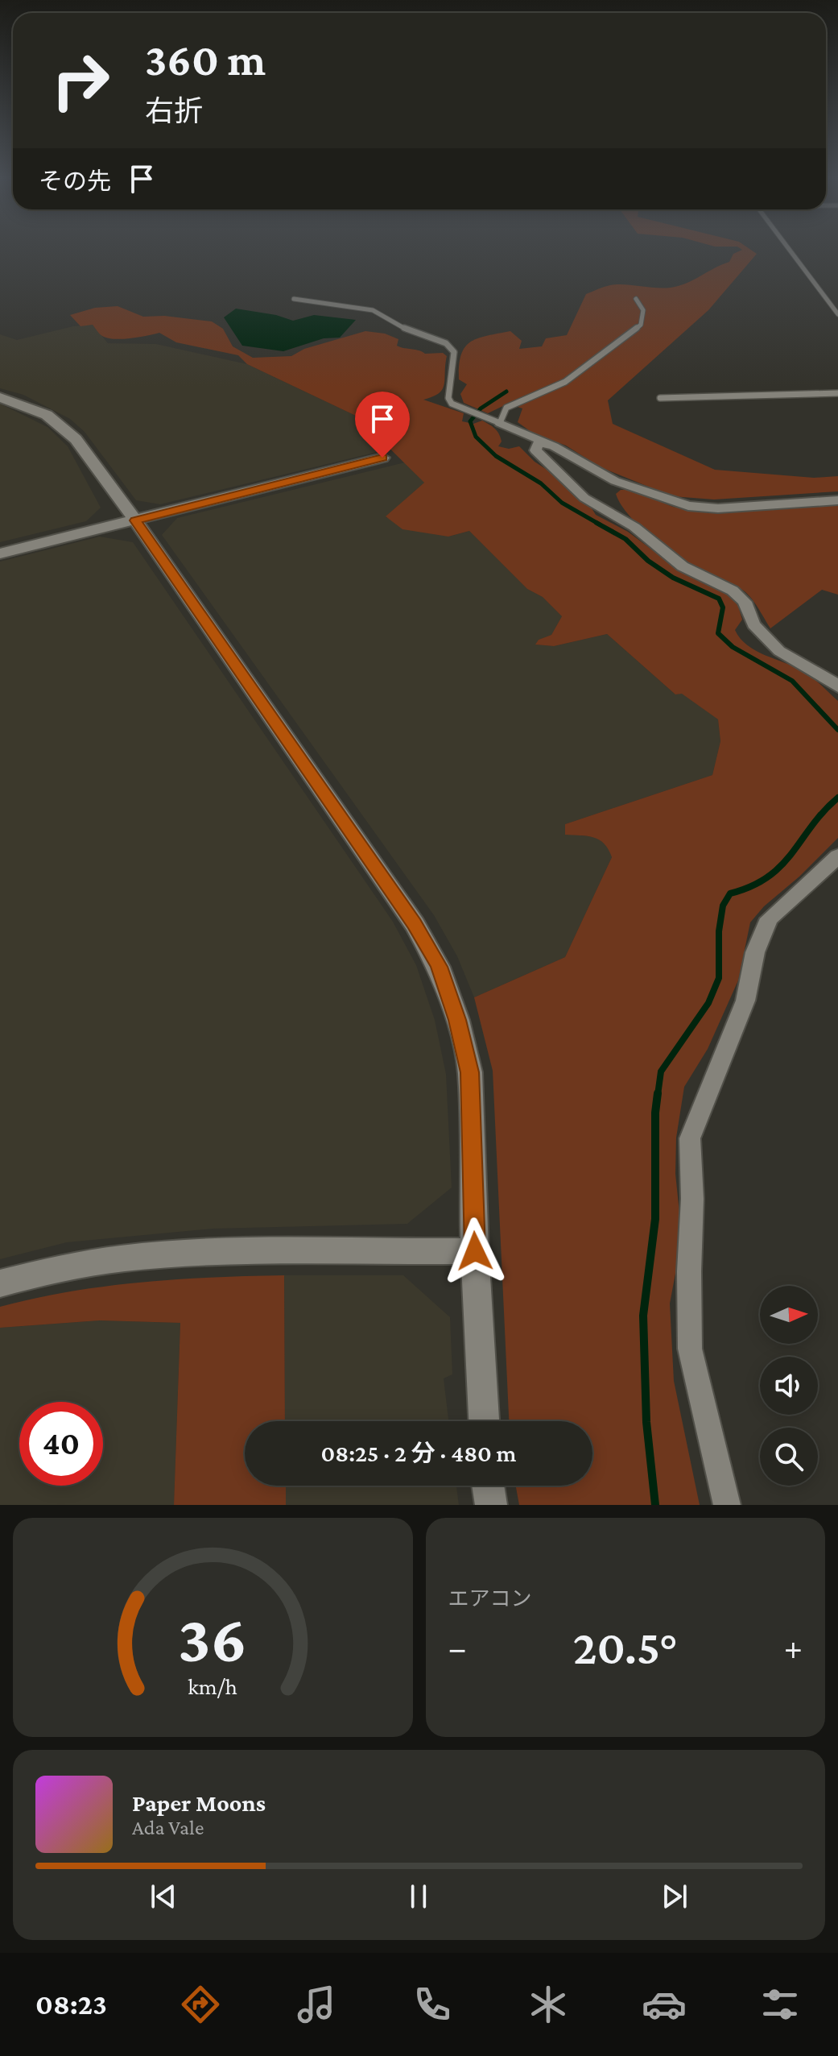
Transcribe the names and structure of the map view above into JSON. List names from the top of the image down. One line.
{"north":"right","page":{"turn":["360 m","右折"],"then":"その先","limit":"40","trip":"08:25 · 2 分 · 480 m","tile":"エアコン","heat":["−","20.5°","+"],"song":["Paper Moons","Ada Vale"],"tabs":"08:23","gauge":["36","km/h"]}}
